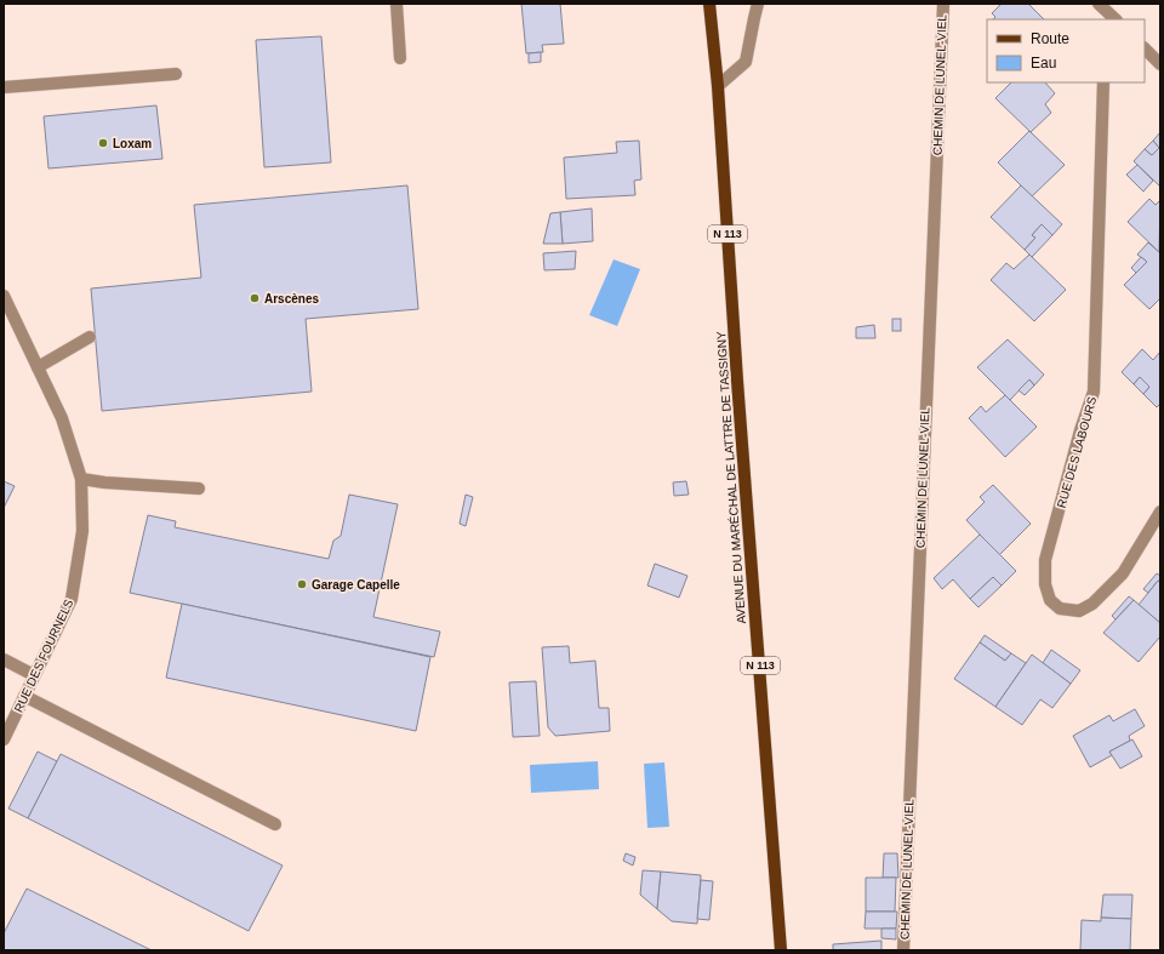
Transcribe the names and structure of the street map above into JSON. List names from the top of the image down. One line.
{"streets":{"main road":["N 113","AVENUE DU MARÉCHAL DE LATTRE DE TASSIGNY"],"street":["CHEMIN DE LUNEL-VIEL","RUE DES LABOURS","RUE DES FOURNELS"]},"places":["Loxam","Arscènes","Garage Capelle"],"legend":["Route","Eau"]}
